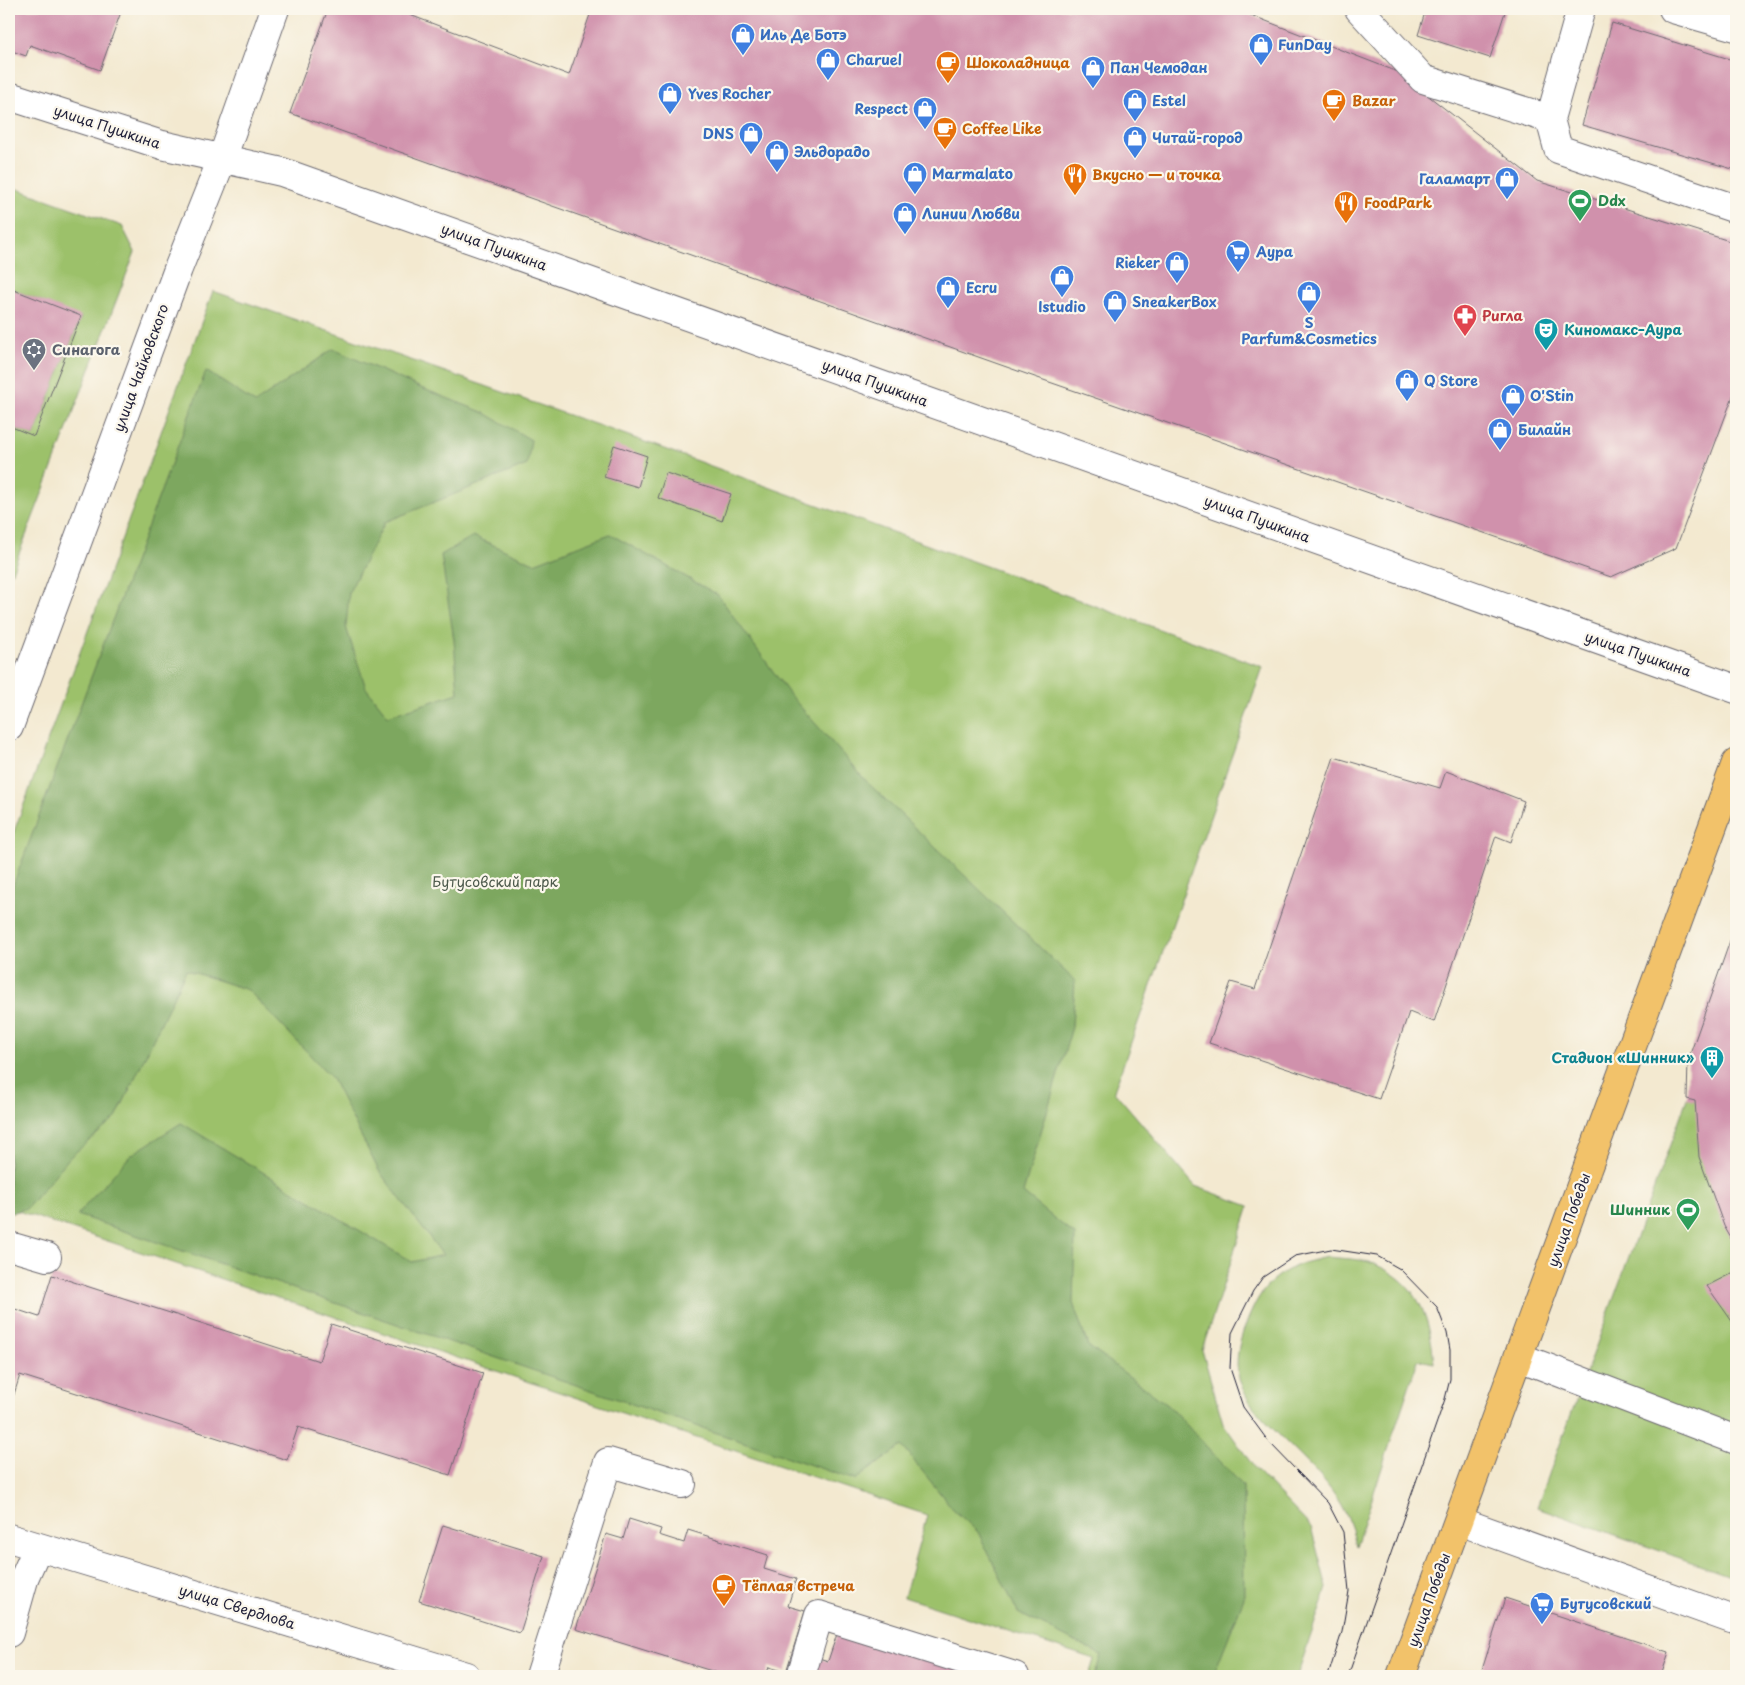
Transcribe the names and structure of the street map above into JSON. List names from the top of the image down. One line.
{"streets":{"main road":["улица Победы"],"street":["улица Пушкина","улица Чайковского","улица Свердлова"]},"crossings":[["улица Пушкина","улица Чайковского"]],"parks":["Бутусовский парк"],"places":{"shop":["Иль Де Ботэ","FunDay","Charuel","Пан Чемодан","Yves Rocher","Estel","Respect","DNS","Читай-город","Эльдорадо","Marmalato","Галамарт","Линии Любви","Rieker","Istudio","Ecru","S Parfum&Cosmetics","SneakerBox","Q Store","O'Stin","Билайн"],"cafe":["Шоколадница","Bazar","Coffee Like","Тёплая встреча"],"restaurant":["Вкусно — и точка","FoodPark"],"sports":["Ddx","Шинник"],"supermarket":["Аура","Бутусовский"],"pharmacy":["Ригла"],"theatre":["Киномакс–Аура"],"synagogue":["Синагога"],"building":["Стадион «Шинник»"]}}
